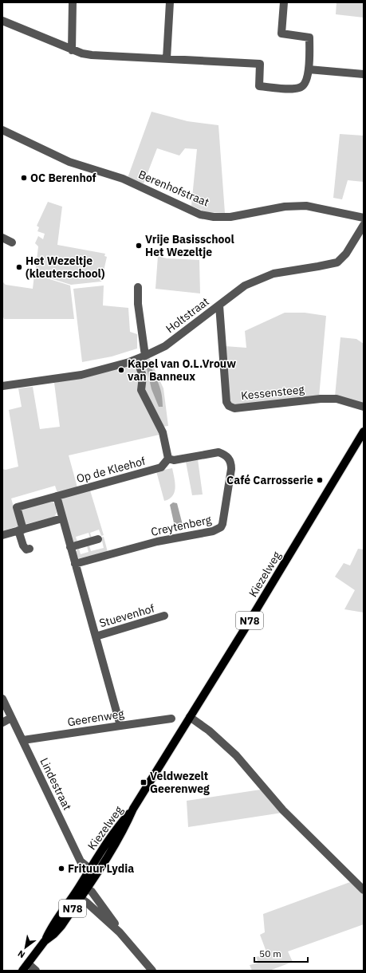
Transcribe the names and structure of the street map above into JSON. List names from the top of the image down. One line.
{"streets":{"main road":["Kiezelweg","N78"],"street":["Berenhofstraat","Holtstraat","Kessensteeg","Op de Kleehof","Creytenberg","Stuevenhof","Geerenweg","Lindestraat"]},"crossings":[["Holtstraat","Kessensteeg"],["Op de Kleehof","Creytenberg"],["Kiezelweg","Lindestraat"],["Geerenweg","Lindestraat"]],"places":{"other":["OC Berenhof","Vrije Basisschool Het Wezeltje","Het Wezeltje (kleuterschool)","Kapel van O.L.Vrouw van Banneux","Café Carrosserie","Frituur Lydia"],"transit":["Veldwezelt Geerenweg"]},"scale_bar":"50 m","north":"bottom left"}
